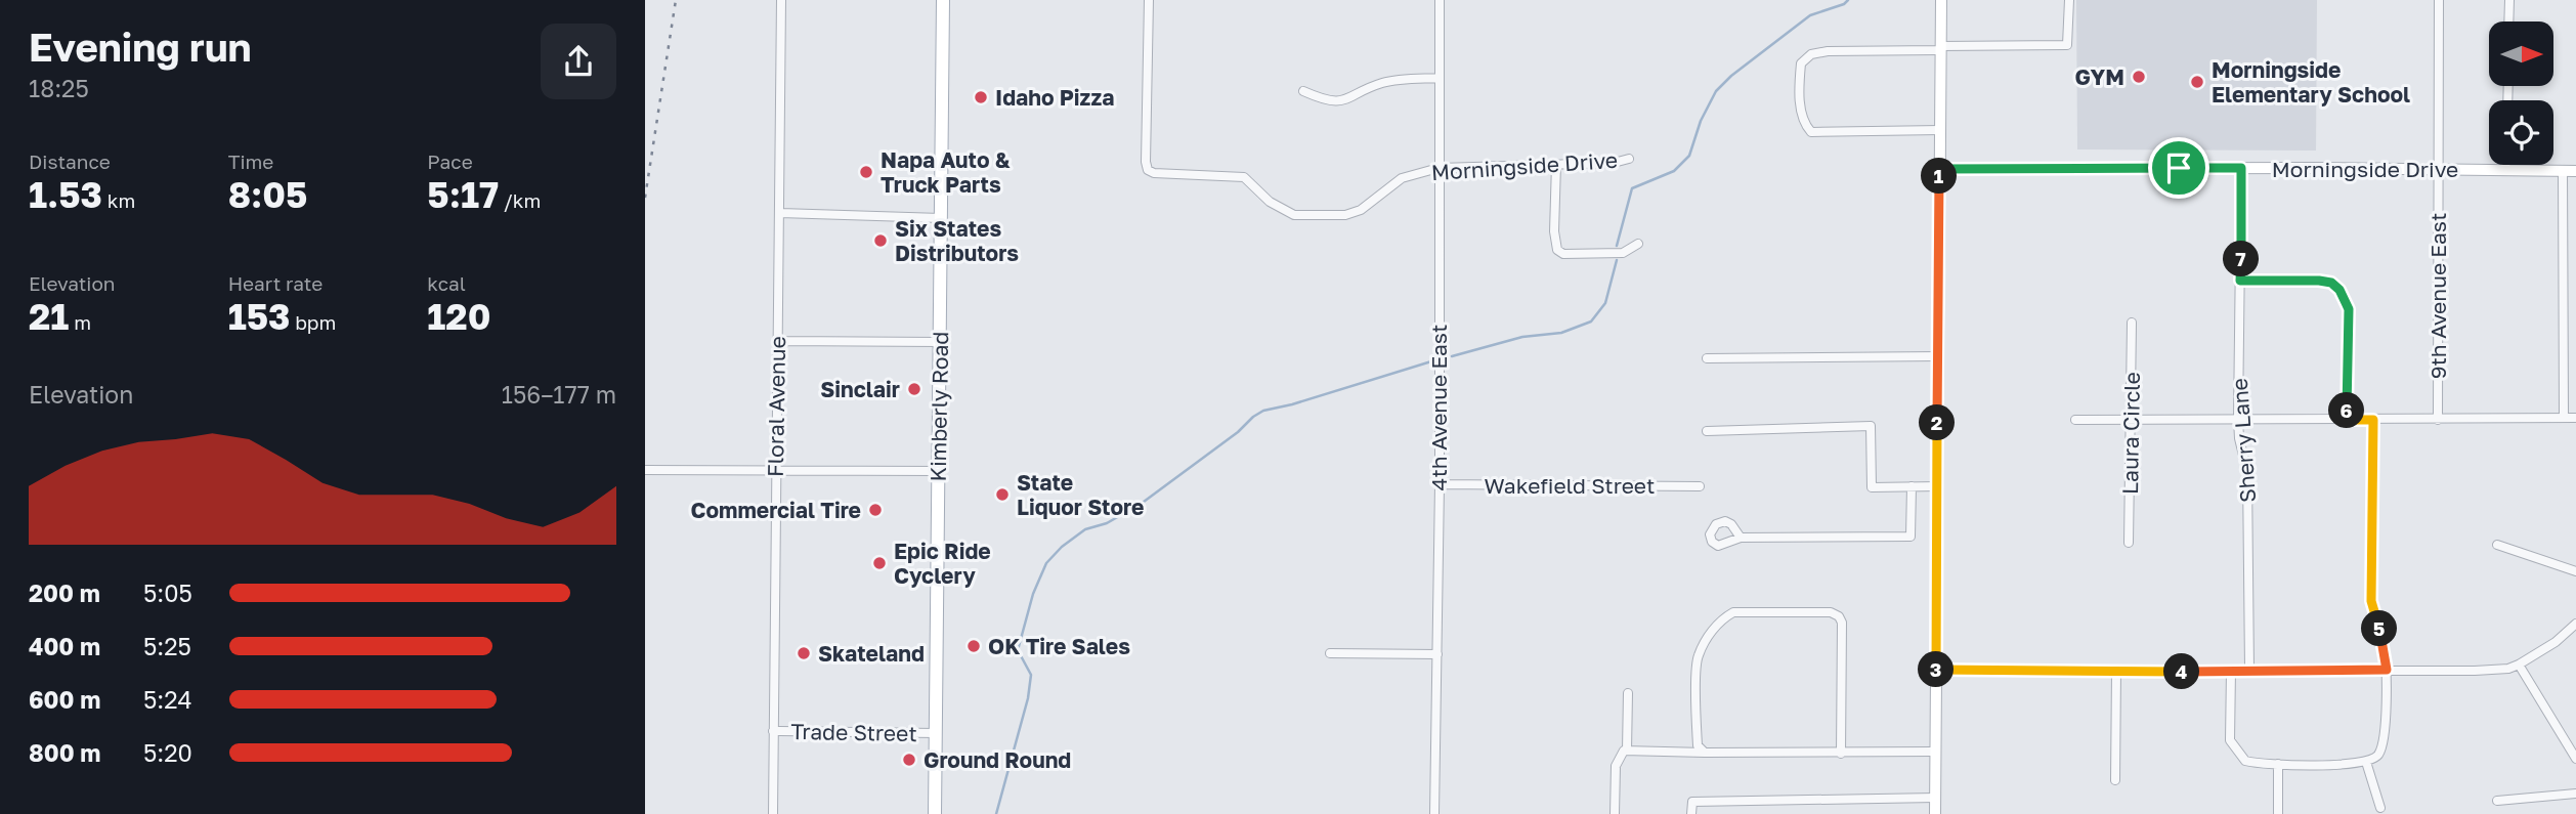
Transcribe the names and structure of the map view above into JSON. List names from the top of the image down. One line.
{"streets":{"main road":["Kimberly Road"],"street":["Morningside Drive","9th Avenue East","Floral Avenue","4th Avenue East","Laura Circle","Sherry Lane","Wakefield Street","Trade Street"]},"crossings":[["Morningside Drive","9th Avenue East"],["Morningside Drive","4th Avenue East"],["Morningside Drive","Sherry Lane"],["Floral Avenue","Trade Street"],["Kimberly Road","Trade Street"],["4th Avenue East","Wakefield Street"]],"places":["GYM","Morningside Elementary School","Idaho Pizza","Napa Auto & Truck Parts","Six States Distributors","Sinclair","State Liquor Store","Commercial Tire","Epic Ride Cyclery","OK Tire Sales","Skateland","Ground Round"],"north":"right","page":{"heading":["Evening run","18:25"],"stats":[["Distance","1.53 km"],["Time","8:05"],["Pace","5:17 /km"],["Elevation","21 m"],["Heart rate","153 bpm"],["kcal","120"]],"pins":["1","7","6","2","5","3","4"],"chart":["Elevation","156–177 m"],"list":[{"name":"200 m","note":"5:05"},{"name":"400 m","note":"5:25"},{"name":"600 m","note":"5:24"},{"name":"800 m","note":"5:20"}]}}
